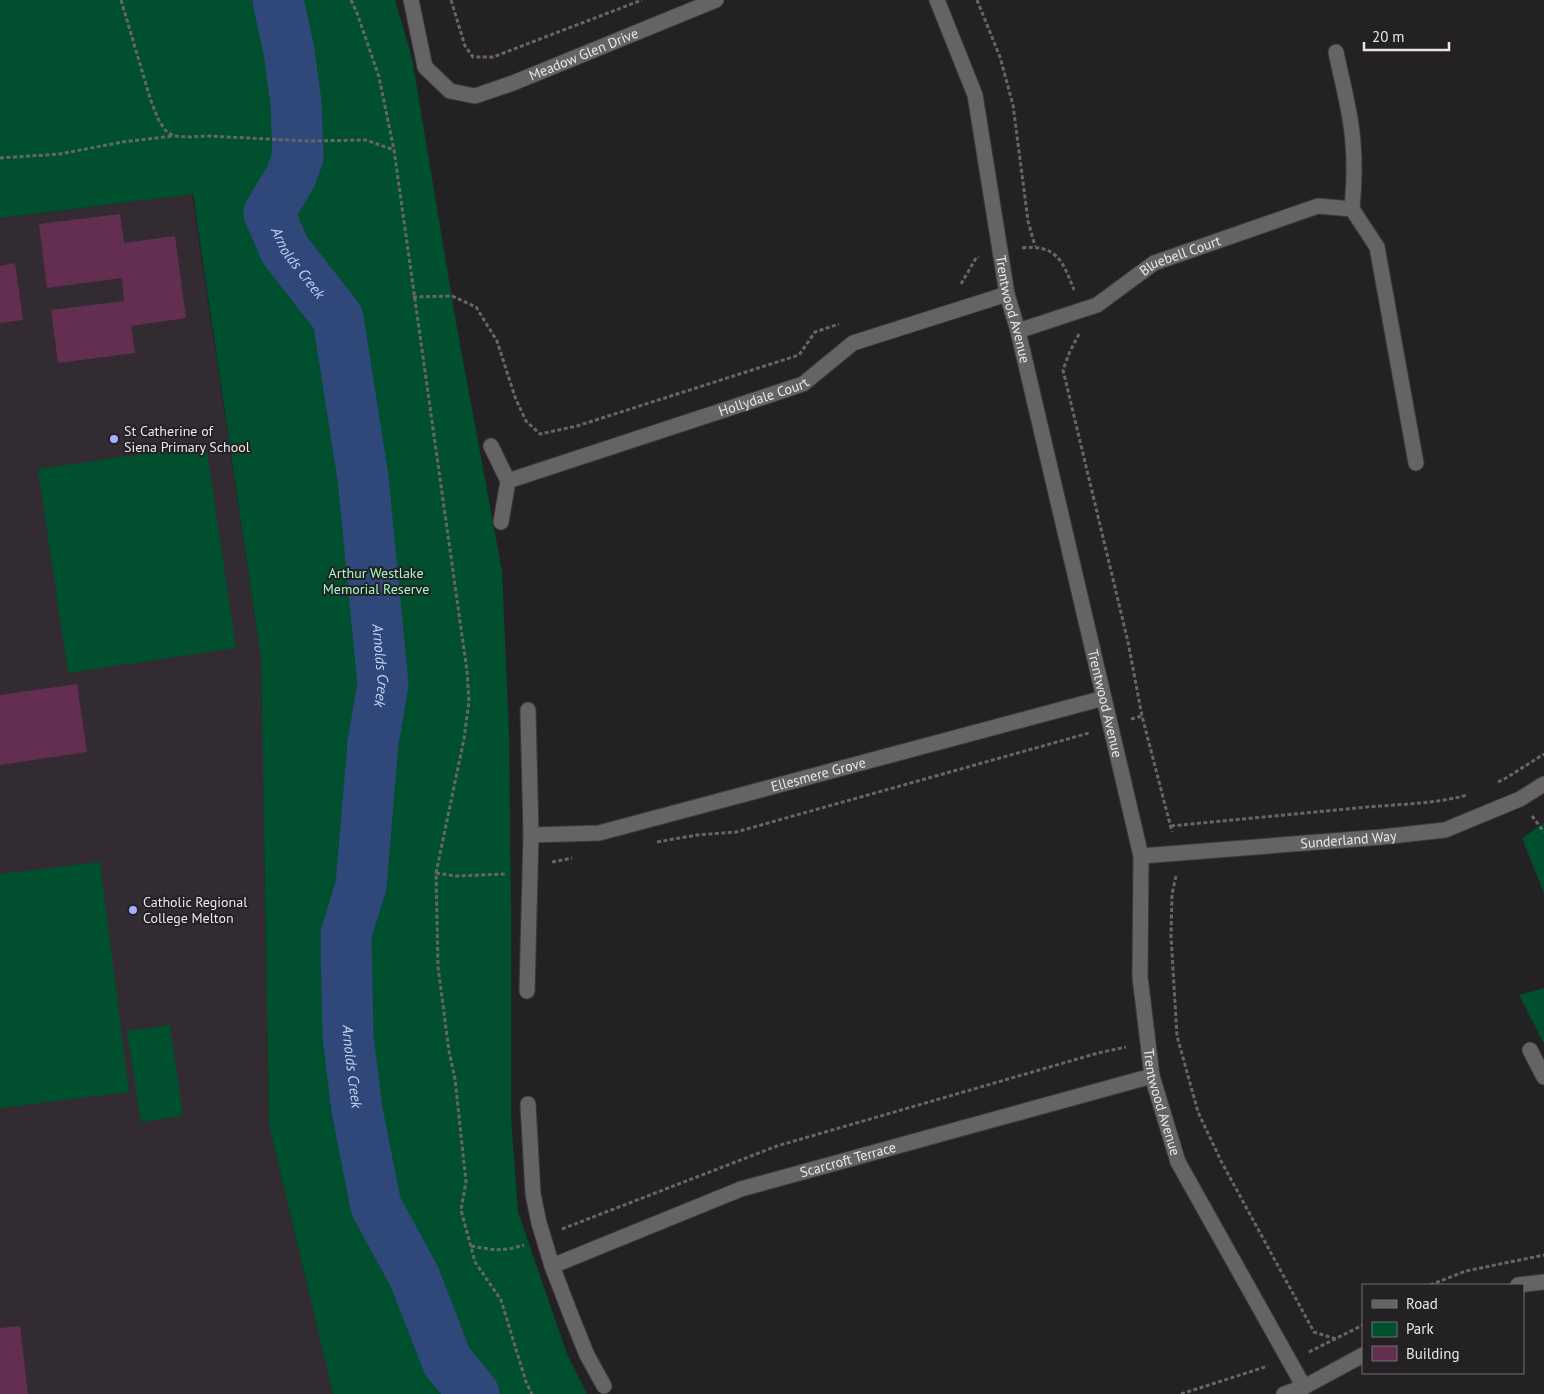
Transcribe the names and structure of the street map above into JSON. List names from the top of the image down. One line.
{"streets":{"street":["Meadow Glen Drive","Bluebell Court","Trentwood Avenue","Hollydale Court","Ellesmere Grove","Sunderland Way","Scarcroft Terrace"]},"crossings":[["Bluebell Court","Trentwood Avenue"],["Trentwood Avenue","Hollydale Court"],["Trentwood Avenue","Ellesmere Grove"],["Trentwood Avenue","Sunderland Way"],["Trentwood Avenue","Scarcroft Terrace"]],"water":["Arnolds Creek"],"parks":["Arthur Westlake Memorial Reserve"],"places":["St Catherine of Siena Primary School","Catholic Regional College Melton"],"legend":["Road","Park","Building"],"scale_bar":"20 m"}
